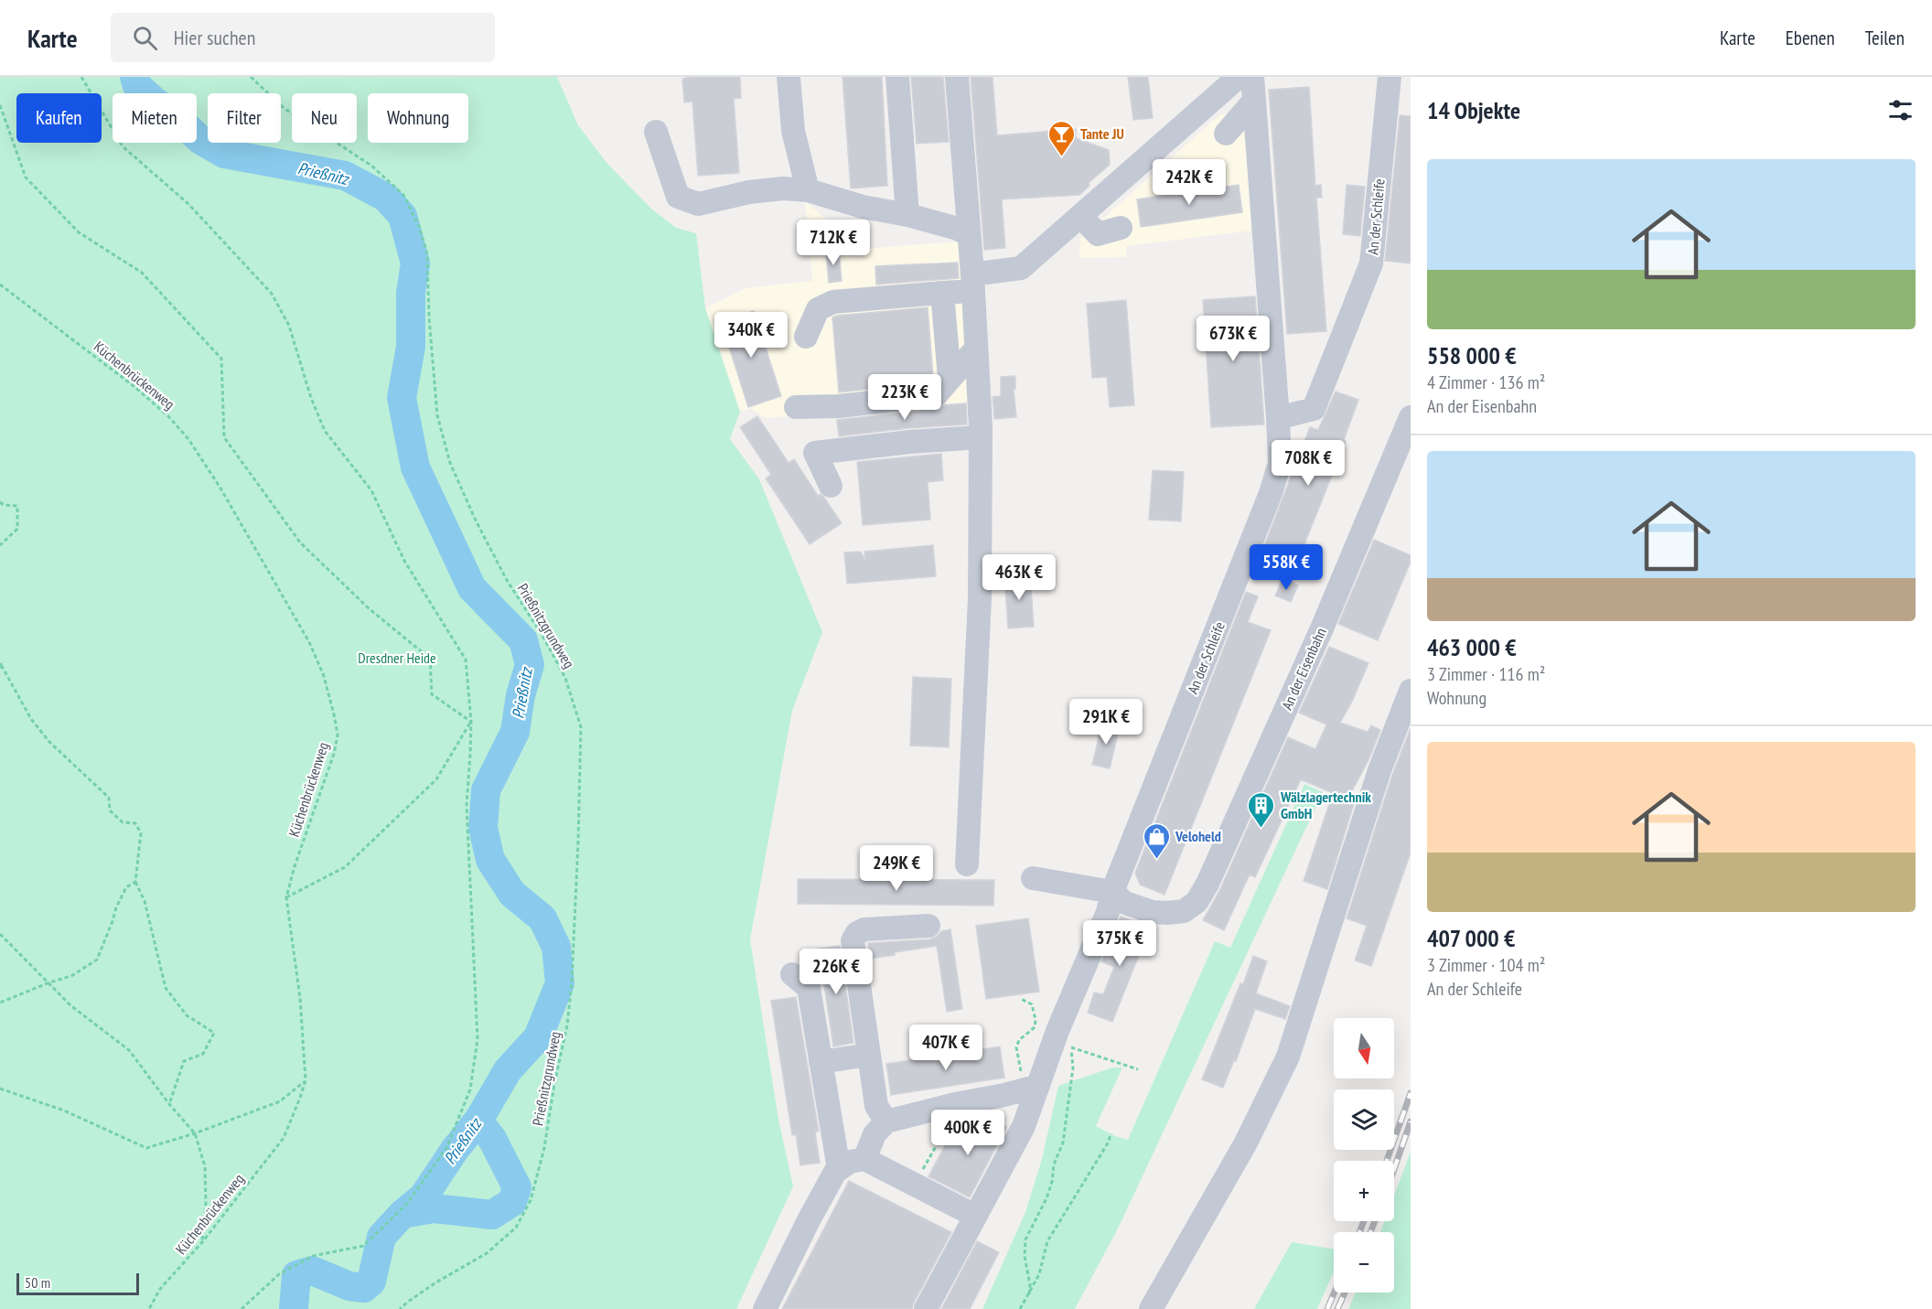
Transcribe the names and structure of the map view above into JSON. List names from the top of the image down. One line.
{"streets":{"street":["An der Schleife","An der Eisenbahn"],"path":["Küchenbrückenweg","Prießnitzgrundweg"]},"crossings":[["An der Schleife","An der Eisenbahn"]],"water":["Prießnitz"],"parks":["Dresdner Heide"],"places":{"bar":["Tante JU"],"building":["Wälzlagertechnik GmbH"],"shop":["Veloheld"]},"scale_bar":"50 m","north":"bottom","page":{"header":"Karte","search":"Hier suchen","nav":["Karte","Ebenen","Teilen"],"heading":"14 Objekte","chip":["Kaufen","Mieten","Filter","Neu","Wohnung"],"list":[{"name":"558 000 €","note":"4 Zimmer · 136 m² · An der Eisenbahn"},{"name":"463 000 €","note":"3 Zimmer · 116 m² · Wohnung"},{"name":"407 000 €","note":"3 Zimmer · 104 m² · An der Schleife"}],"price":["242K €","712K €","340K €","673K €","223K €","708K €","558K €","463K €","291K €","249K €","375K €","226K €","407K €","400K €"],"map_buttons":["+","−"],"scale":"50 m"}}
